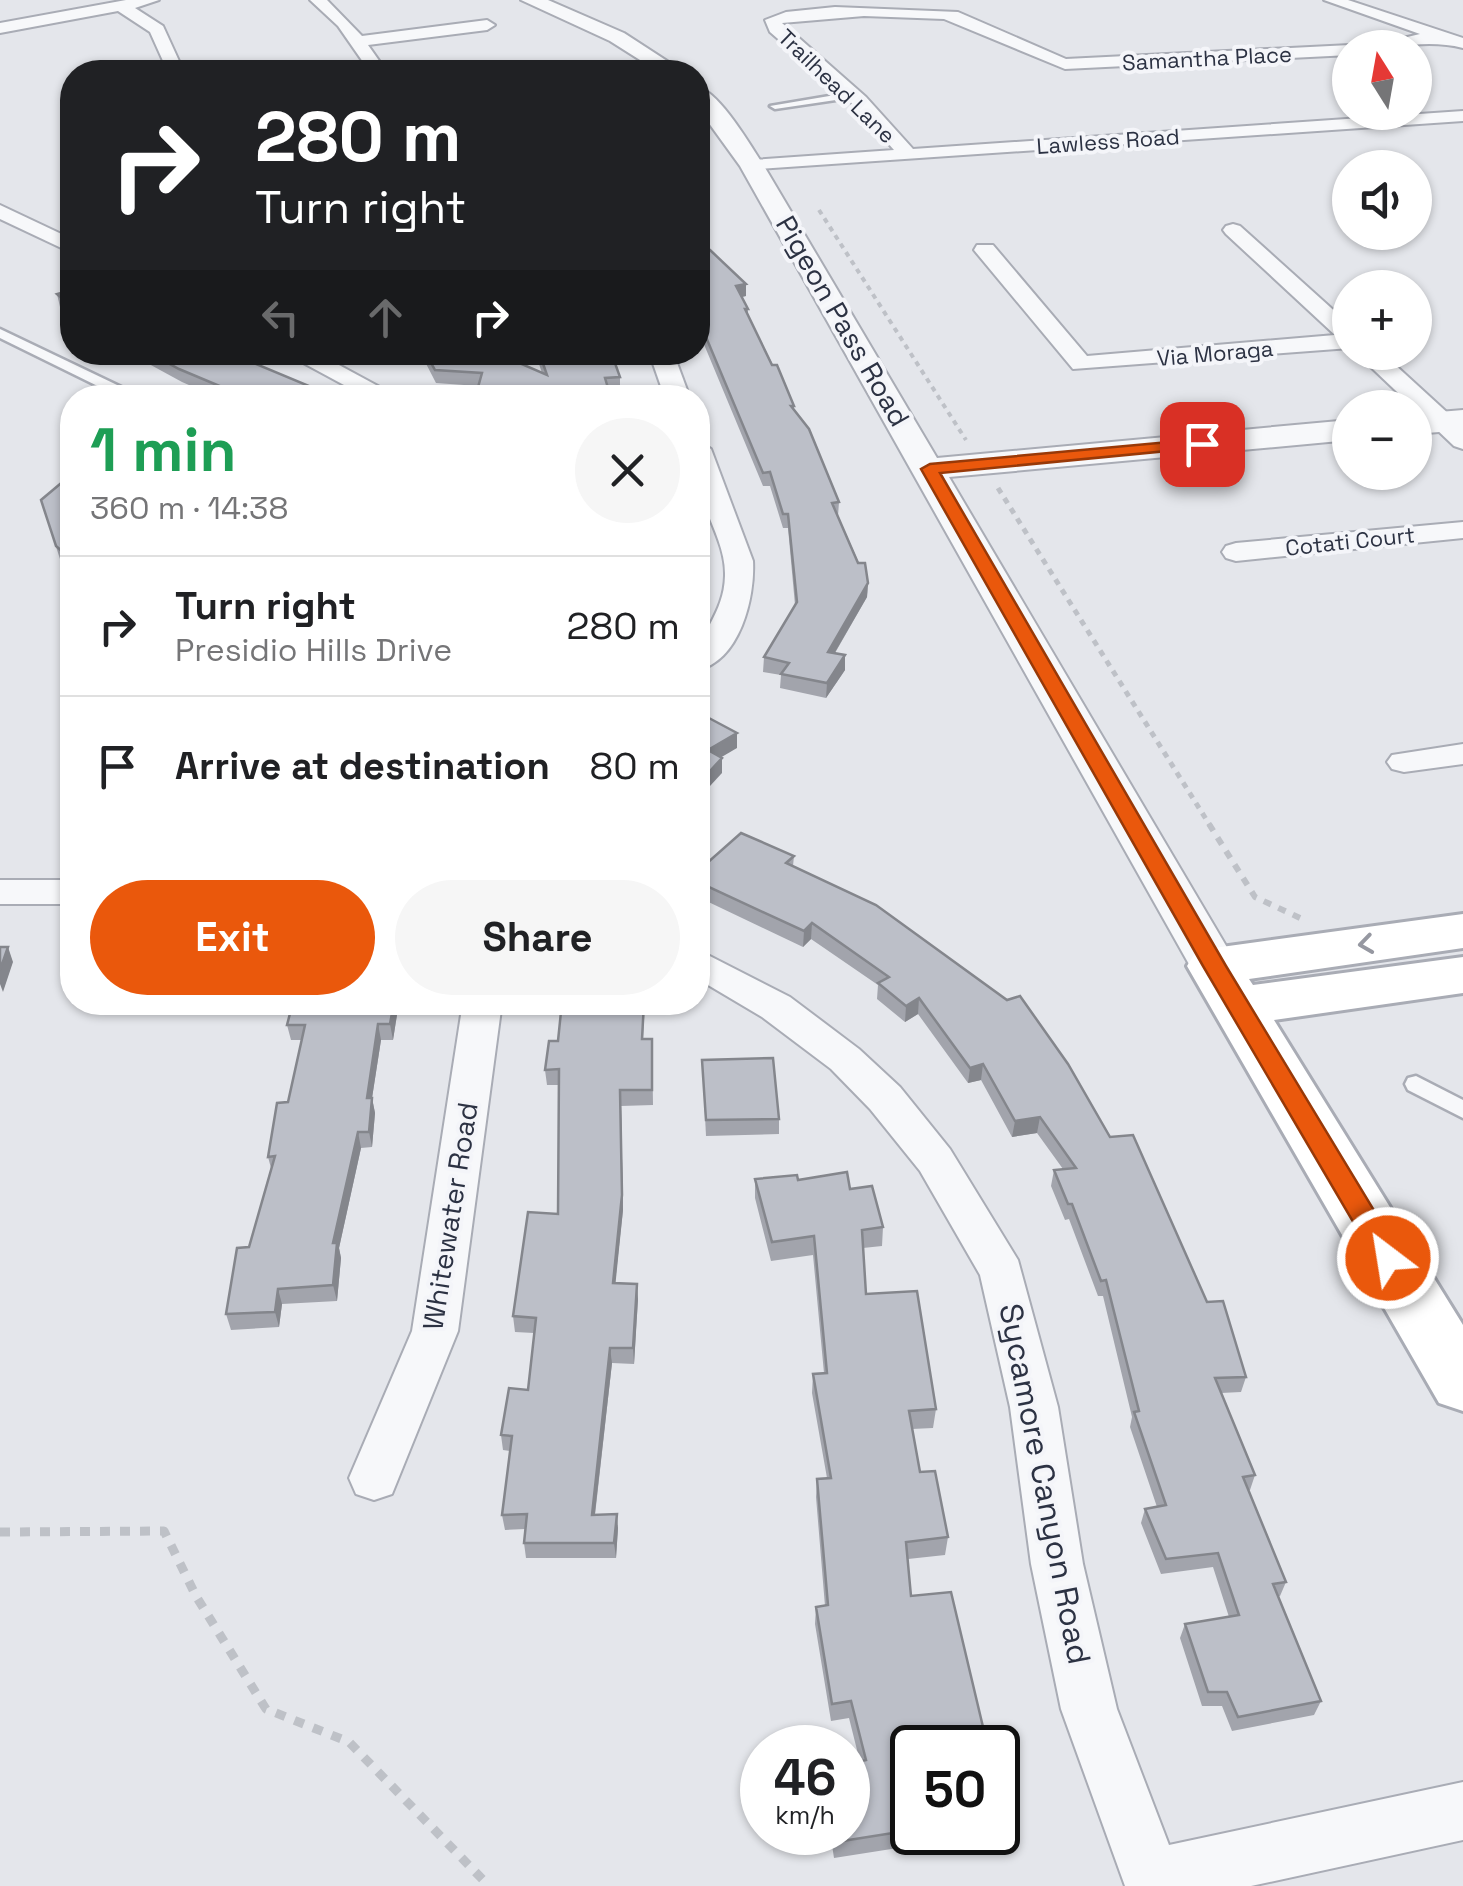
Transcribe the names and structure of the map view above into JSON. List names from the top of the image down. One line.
{"streets":{"main road":["Pigeon Pass Road"],"street":["Samantha Place","Trailhead Lane","Lawless Road","Via Moraga","Cotati Court","Whitewater Road","Sycamore Canyon Road"]},"crossings":[["Samantha Place","Trailhead Lane"],["Trailhead Lane","Lawless Road"],["Lawless Road","Pigeon Pass Road"]],"north":"top","page":{"map_buttons":["+","−"],"turn":["280 m","Turn right"],"heading":["1 min","360 m · 14:38"],"list":[{"name":"Turn right","note":"Presidio Hills Drive","value":"280 m"},{"name":"Arrive at destination","value":"80 m"}],"buttons":["Exit","Share"],"speed":"46 km/h","limit":"50"}}
